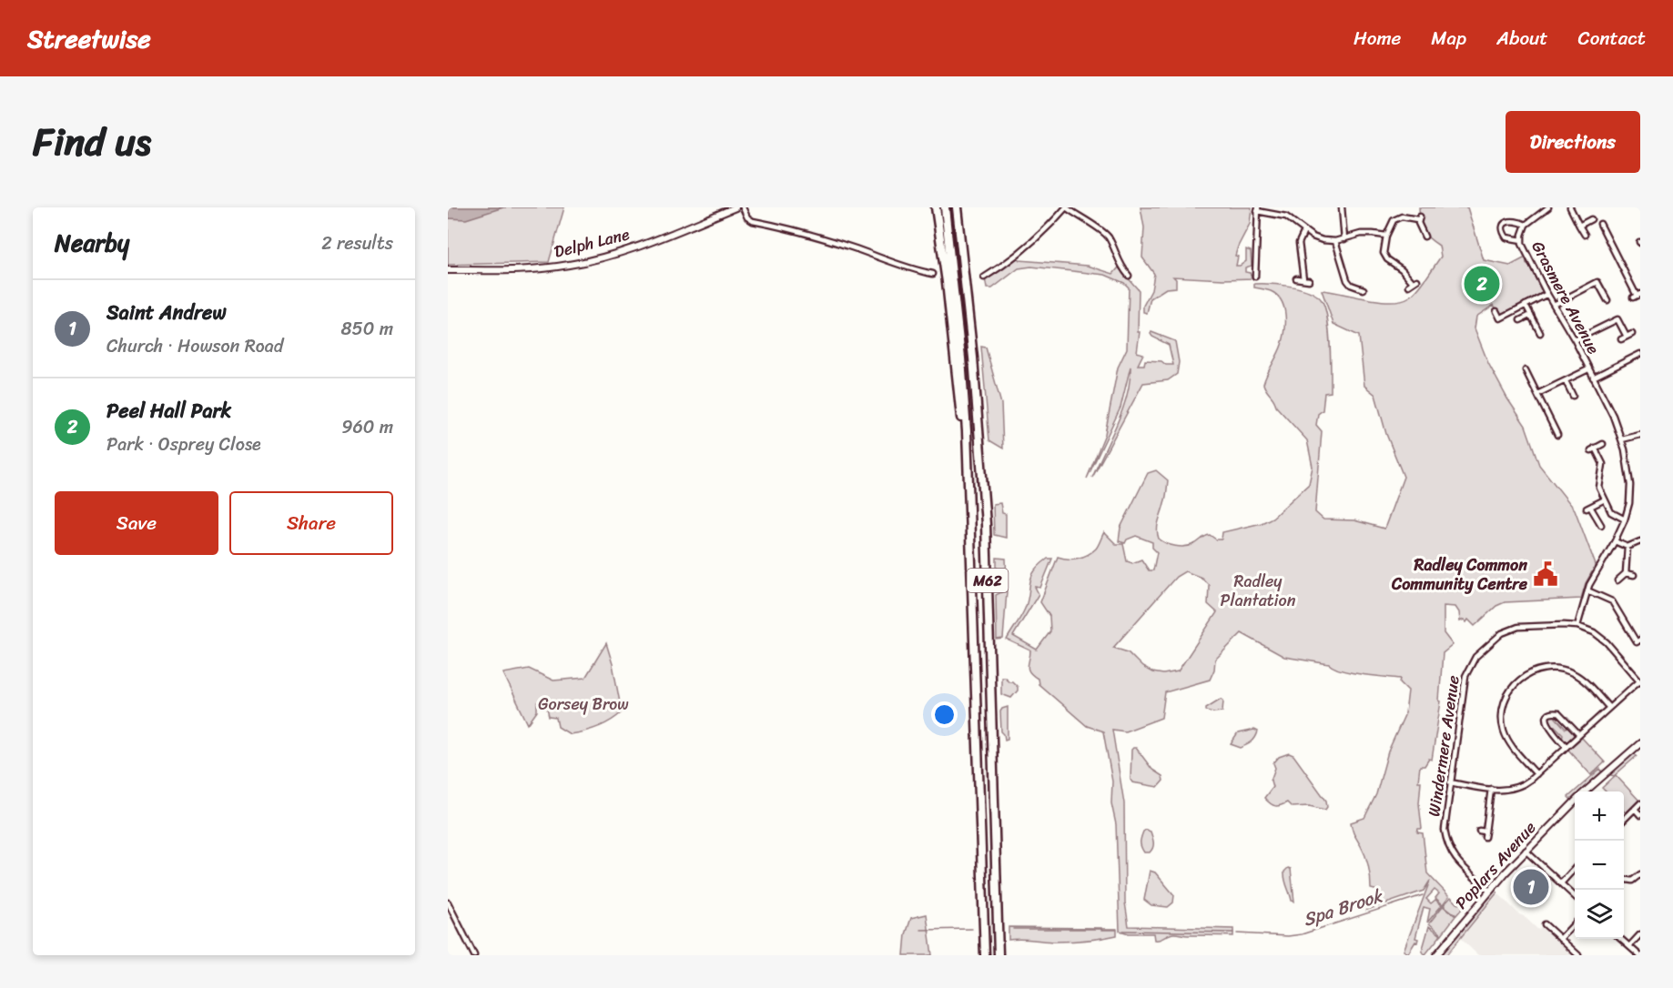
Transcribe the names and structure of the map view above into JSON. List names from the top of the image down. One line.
{"streets":{"highway":["M62"],"street":["Delph Lane","Grasmere Avenue","Windermere Avenue","Poplars Avenue"]},"crossings":[["Grasmere Avenue","Windermere Avenue"],["Windermere Avenue","Poplars Avenue"]],"water":["Spa Brook"],"parks":["Radley Plantation","Gorsey Brow"],"places":{"public building":["Radley Common Community Centre"]},"page":{"header":"Streetwise","nav":["Home","Map","About","Contact"],"title":"Find us","buttons":["Directions",["Save","Share"]],"heading":["Nearby","2 results"],"pins":["2","1"],"list":[{"mark":"1","name":"Saint Andrew","note":"Church · Howson Road","value":"850 m"},{"mark":"2","name":"Peel Hall Park","note":"Park · Osprey Close","value":"960 m"}],"map_buttons":["+","−"]}}
